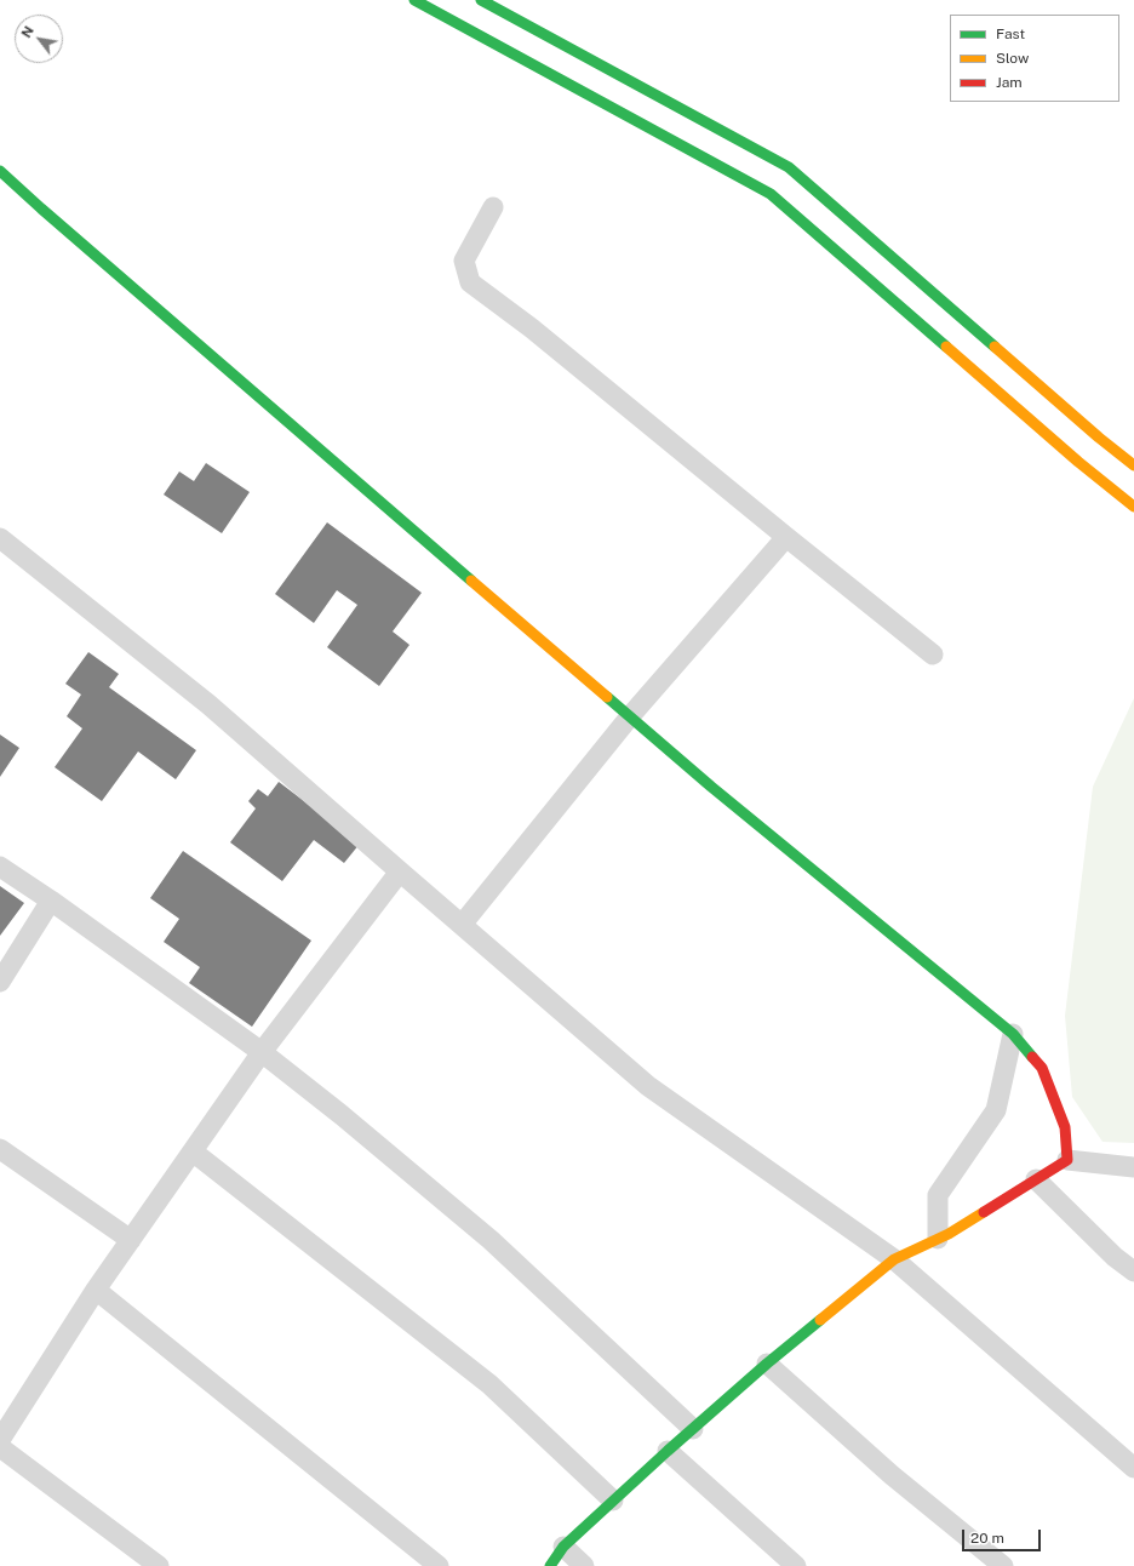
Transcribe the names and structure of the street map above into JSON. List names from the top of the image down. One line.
{"legend":["Fast","Slow","Jam"],"scale_bar":"20 m","north":"top left"}
